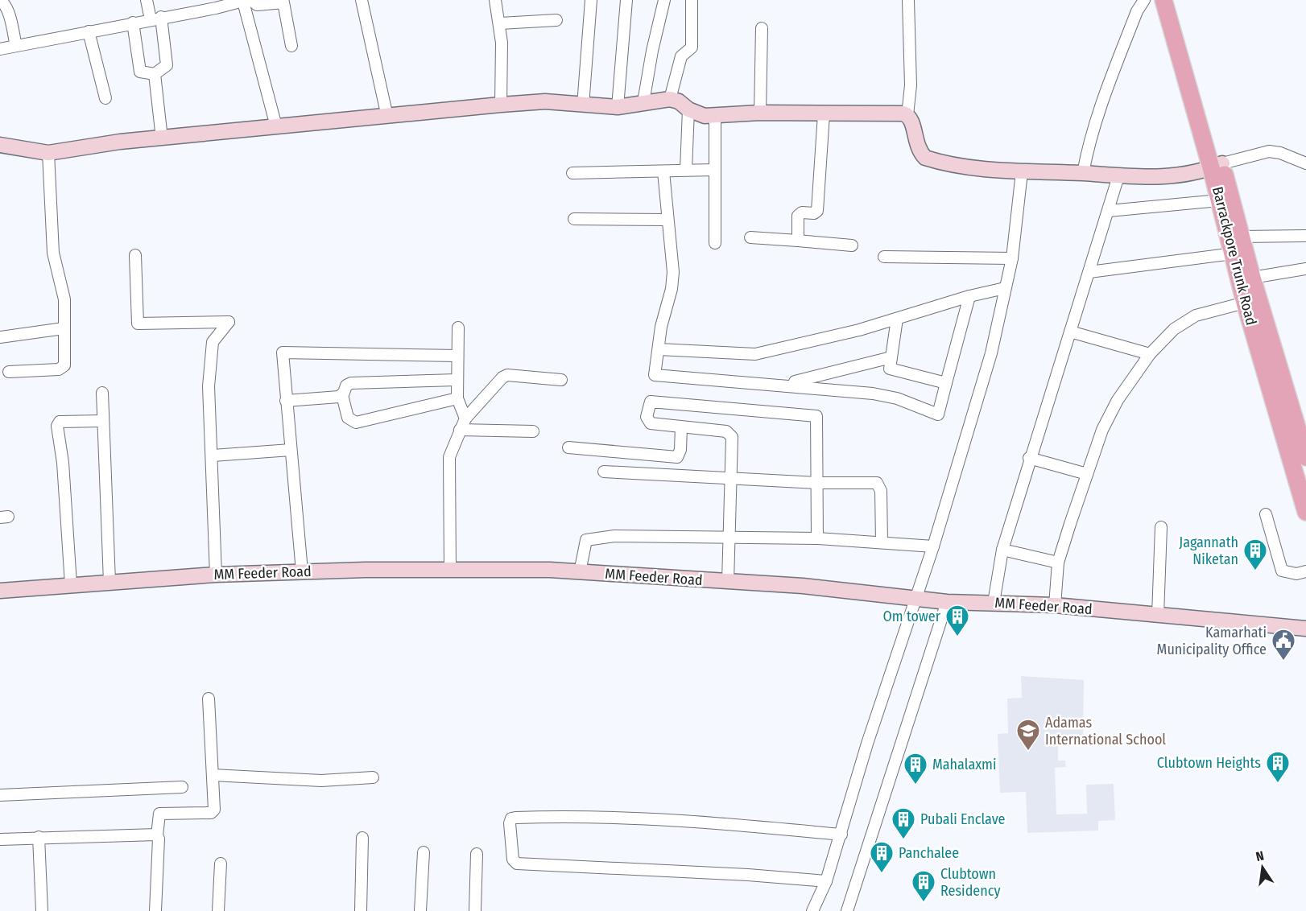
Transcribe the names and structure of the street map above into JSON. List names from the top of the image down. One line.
{"streets":{"main road":["Barrackpore Trunk Road"],"street":["MM Feeder Road"]},"places":{"building":["Jagannath Niketan","Om tower","Clubtown Heights","Mahalaxmi","Pubali Enclave","Panchalee","Clubtown Residency"],"public building":["Kamarhati Municipality Office"],"school or university":["Adamas International School"]},"north":"top"}
